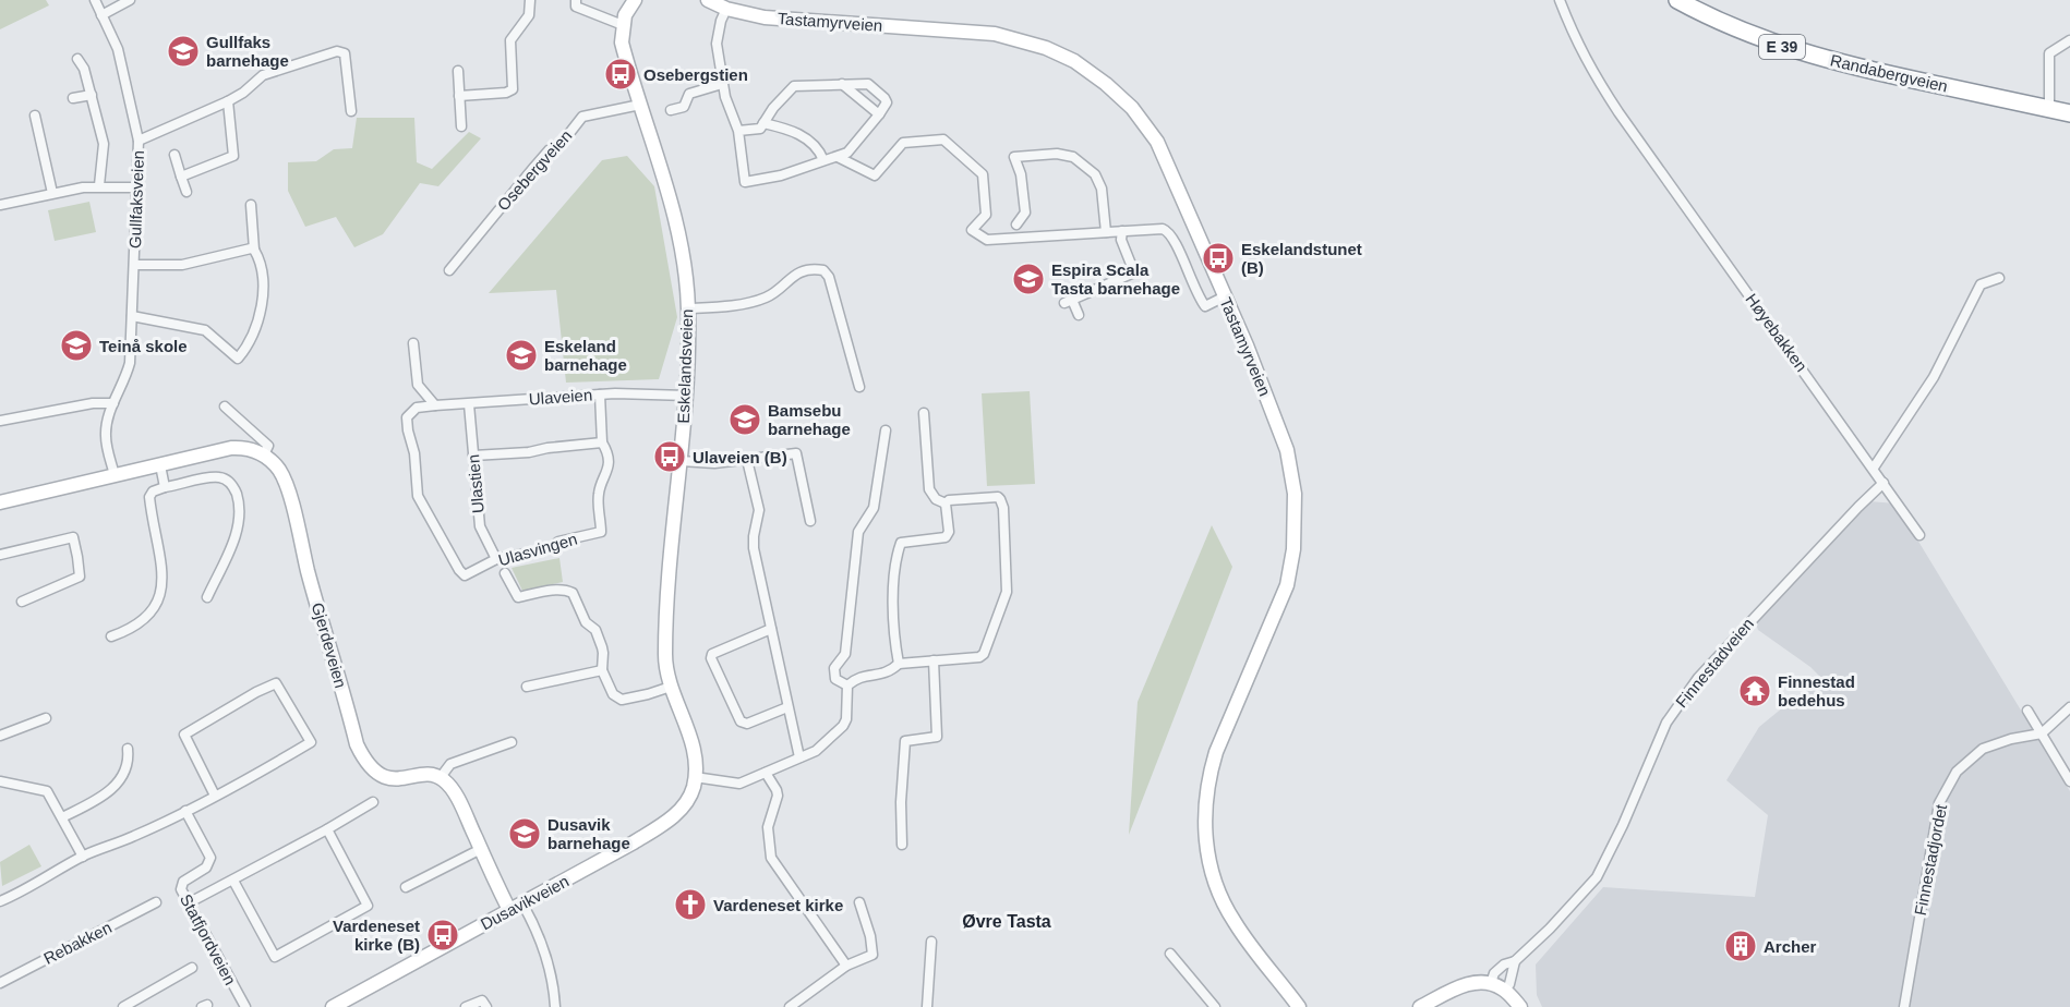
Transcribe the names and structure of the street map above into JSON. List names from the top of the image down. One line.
{"streets":{"highway":["E 39","Randabergveien"],"main road":["Tastamyrveien","Eskelandsveien","Gjerdeveien","Dusavikveien"],"street":["Osebergveien","Gullfaksveien","Høyebakken","Ulaveien","Ulastien","Ulasvingen","Finnestadveien","Finnestadjordet","Statfjordveien","Rebakken"]},"crossings":[["Osebergveien","Eskelandsveien"],["Høyebakken","Finnestadveien"],["Eskelandsveien","Ulaveien"],["Eskelandsveien","Dusavikveien"],["Ulaveien","Ulastien"],["Ulaveien","Ulasvingen"],["Ulastien","Ulasvingen"]],"districts":["Øvre Tasta"],"places":{"school or university":["Gullfaks barnehage","Espira Scala Tasta barnehage","Teinå skole","Eskeland barnehage","Bamsebu barnehage","Dusavik barnehage"],"bus stop":["Osebergstien","Eskelandstunet (B)","Ulaveien (B)","Vardeneset kirke (B)"],"temple":["Finnestad bedehus"],"church":["Vardeneset kirke"],"building":["Archer"]}}
